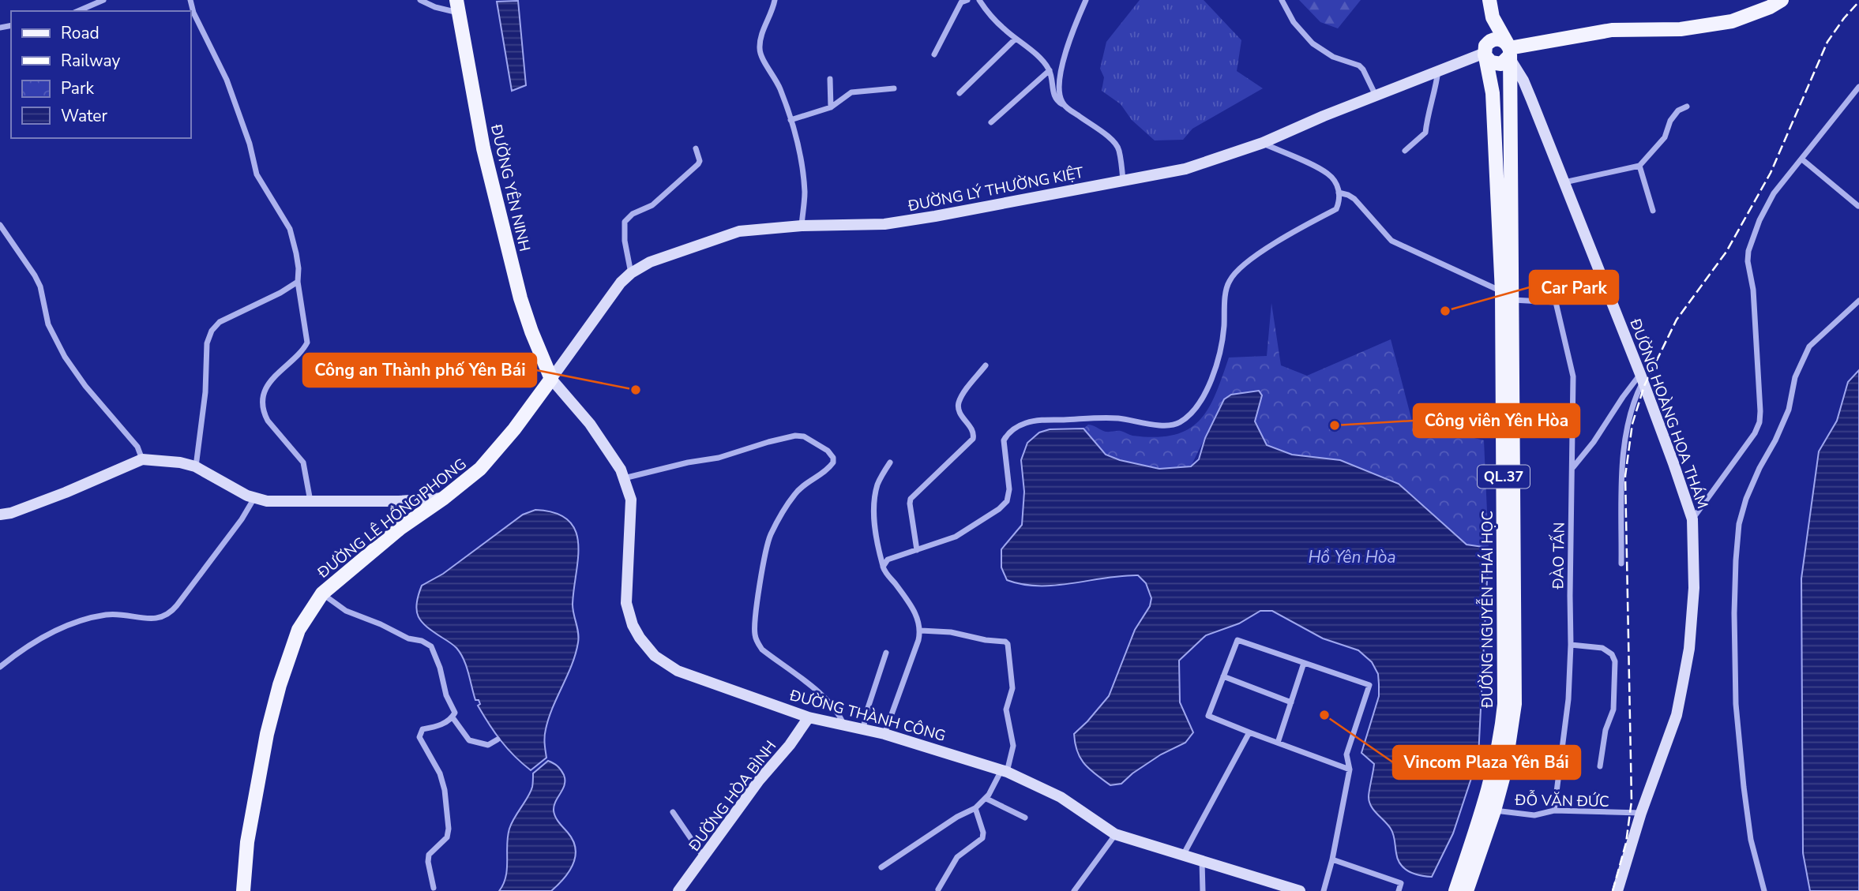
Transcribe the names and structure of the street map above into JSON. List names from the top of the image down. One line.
{"streets":{"main road":["ĐƯỜNG YÊN NINH","ĐƯỜNG LÝ THƯỜNG KIỆT","ĐƯỜNG HOÀNG HOA THÁM","QL.37","ĐƯỜNG LÊ HỒNG PHONG","ĐƯỜNG NGUYỄN THÁI HỌC","ĐƯỜNG THÀNH CÔNG","ĐƯỜNG HÒA BÌNH"],"street":["ĐÀO TẤN","ĐỖ VĂN ĐỨC"]},"crossings":[["ĐƯỜNG YÊN NINH","ĐƯỜNG LÝ THƯỜNG KIỆT"],["ĐƯỜNG YÊN NINH","ĐƯỜNG LÊ HỒNG PHONG"],["ĐƯỜNG YÊN NINH","ĐƯỜNG THÀNH CÔNG"],["ĐƯỜNG LÝ THƯỜNG KIỆT","ĐƯỜNG HOÀNG HOA THÁM"],["ĐƯỜNG LÝ THƯỜNG KIỆT","QL.37"],["ĐƯỜNG LÝ THƯỜNG KIỆT","ĐƯỜNG LÊ HỒNG PHONG"],["ĐƯỜNG LÝ THƯỜNG KIỆT","ĐƯỜNG NGUYỄN THÁI HỌC"],["ĐƯỜNG LÝ THƯỜNG KIỆT","ĐƯỜNG THÀNH CÔNG"],["ĐƯỜNG HOÀNG HOA THÁM","QL.37"],["ĐƯỜNG HOÀNG HOA THÁM","ĐƯỜNG NGUYỄN THÁI HỌC"],["ĐƯỜNG HOÀNG HOA THÁM","ĐỖ VĂN ĐỨC"],["QL.37","ĐƯỜNG NGUYỄN THÁI HỌC"],["ĐƯỜNG LÊ HỒNG PHONG","ĐƯỜNG THÀNH CÔNG"],["ĐÀO TẤN","ĐỖ VĂN ĐỨC"],["ĐƯỜNG NGUYỄN THÁI HỌC","ĐỖ VĂN ĐỨC"],["ĐƯỜNG THÀNH CÔNG","ĐƯỜNG HÒA BÌNH"]],"water":["Hồ Yên Hòa"],"places":["Car Park","Công an Thành phố Yên Bái","Công viên Yên Hòa","Vincom Plaza Yên Bái"],"legend":["Road","Railway","Park","Water"]}
